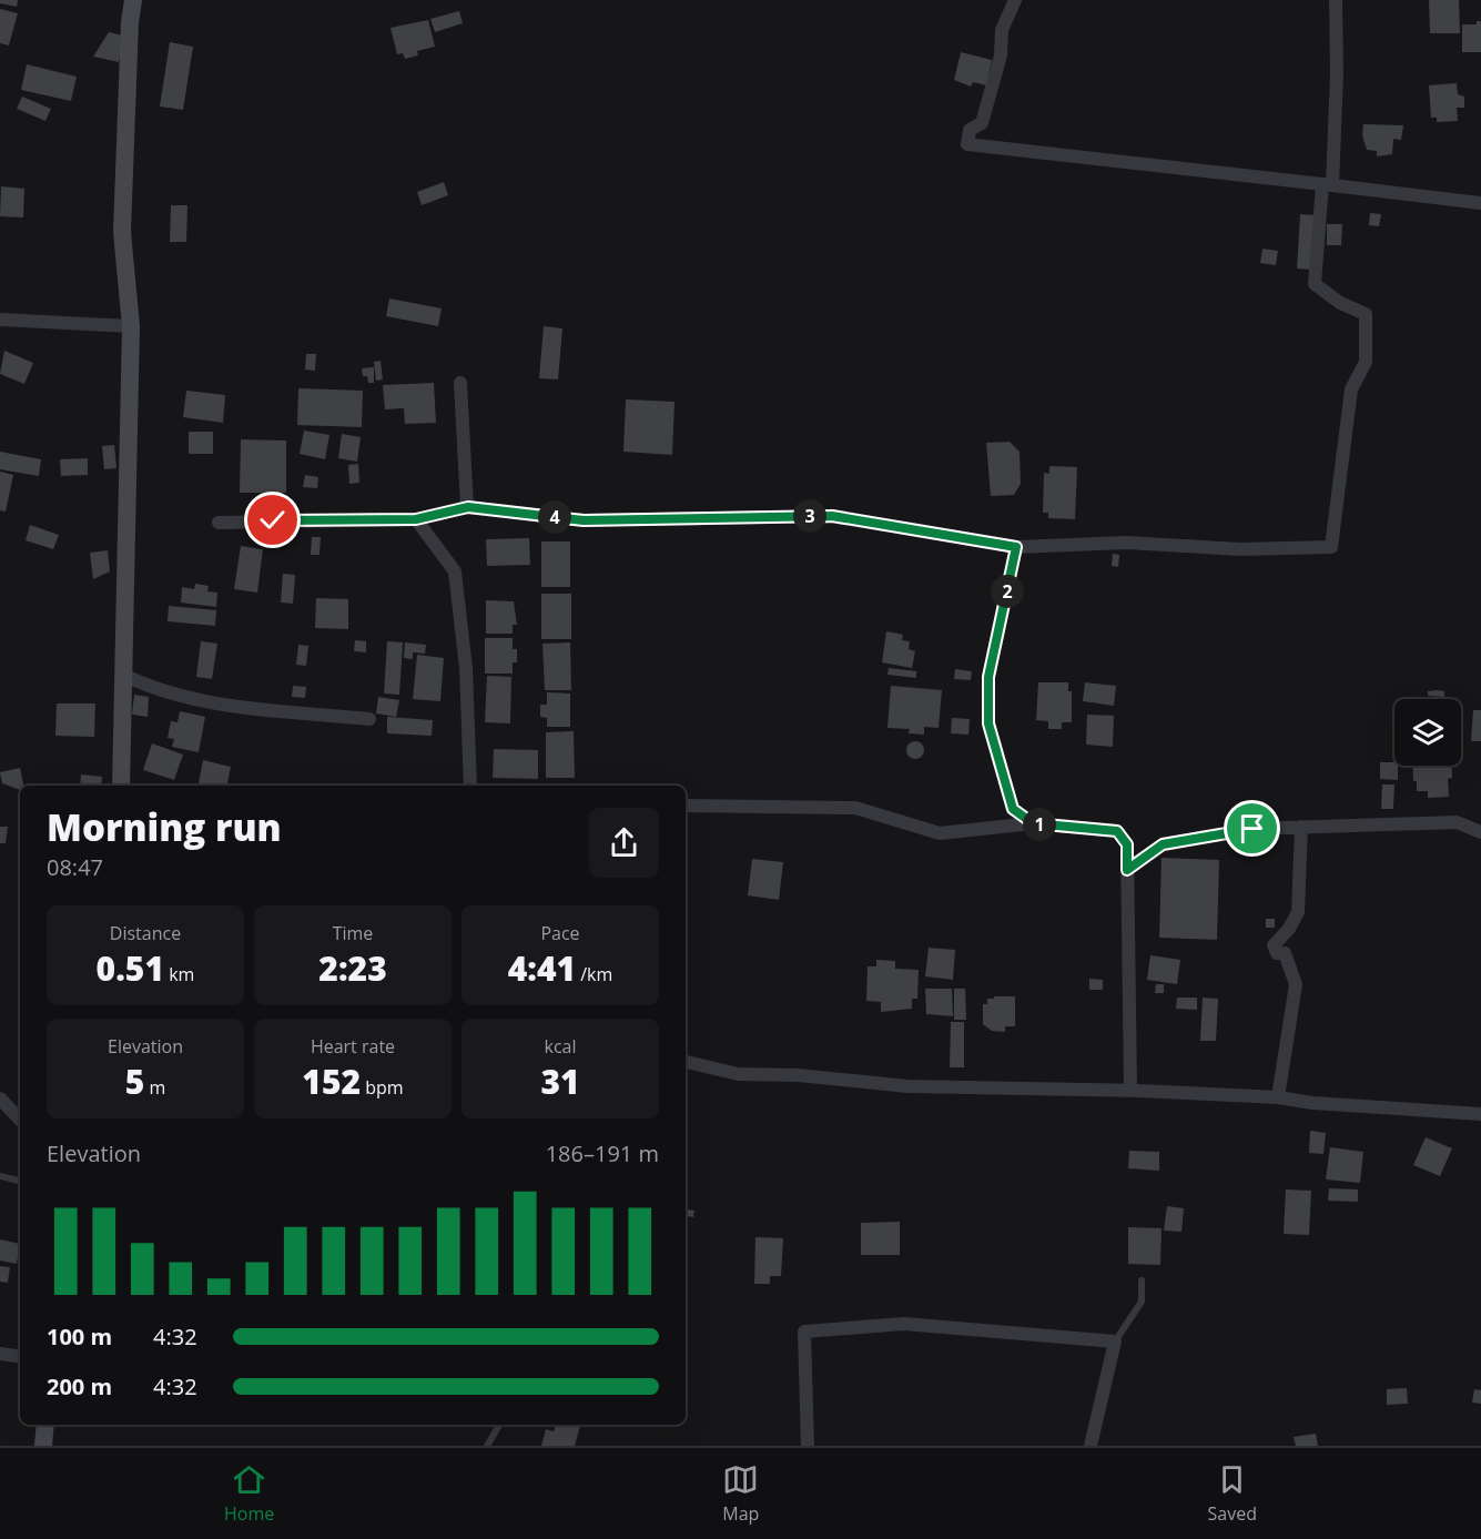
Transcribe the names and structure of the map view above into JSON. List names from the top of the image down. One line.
{"page":{"pins":["3","4","2","1"],"heading":["Morning run","08:47"],"stats":[["Distance","0.51 km"],["Time","2:23"],["Pace","4:41 /km"],["Elevation","5 m"],["Heart rate","152 bpm"],["kcal","31"]],"chart":["Elevation","186–191 m"],"list":[{"name":"100 m","note":"4:32"},{"name":"200 m","note":"4:32"}],"tabs":["Home","Map","Saved"]}}
